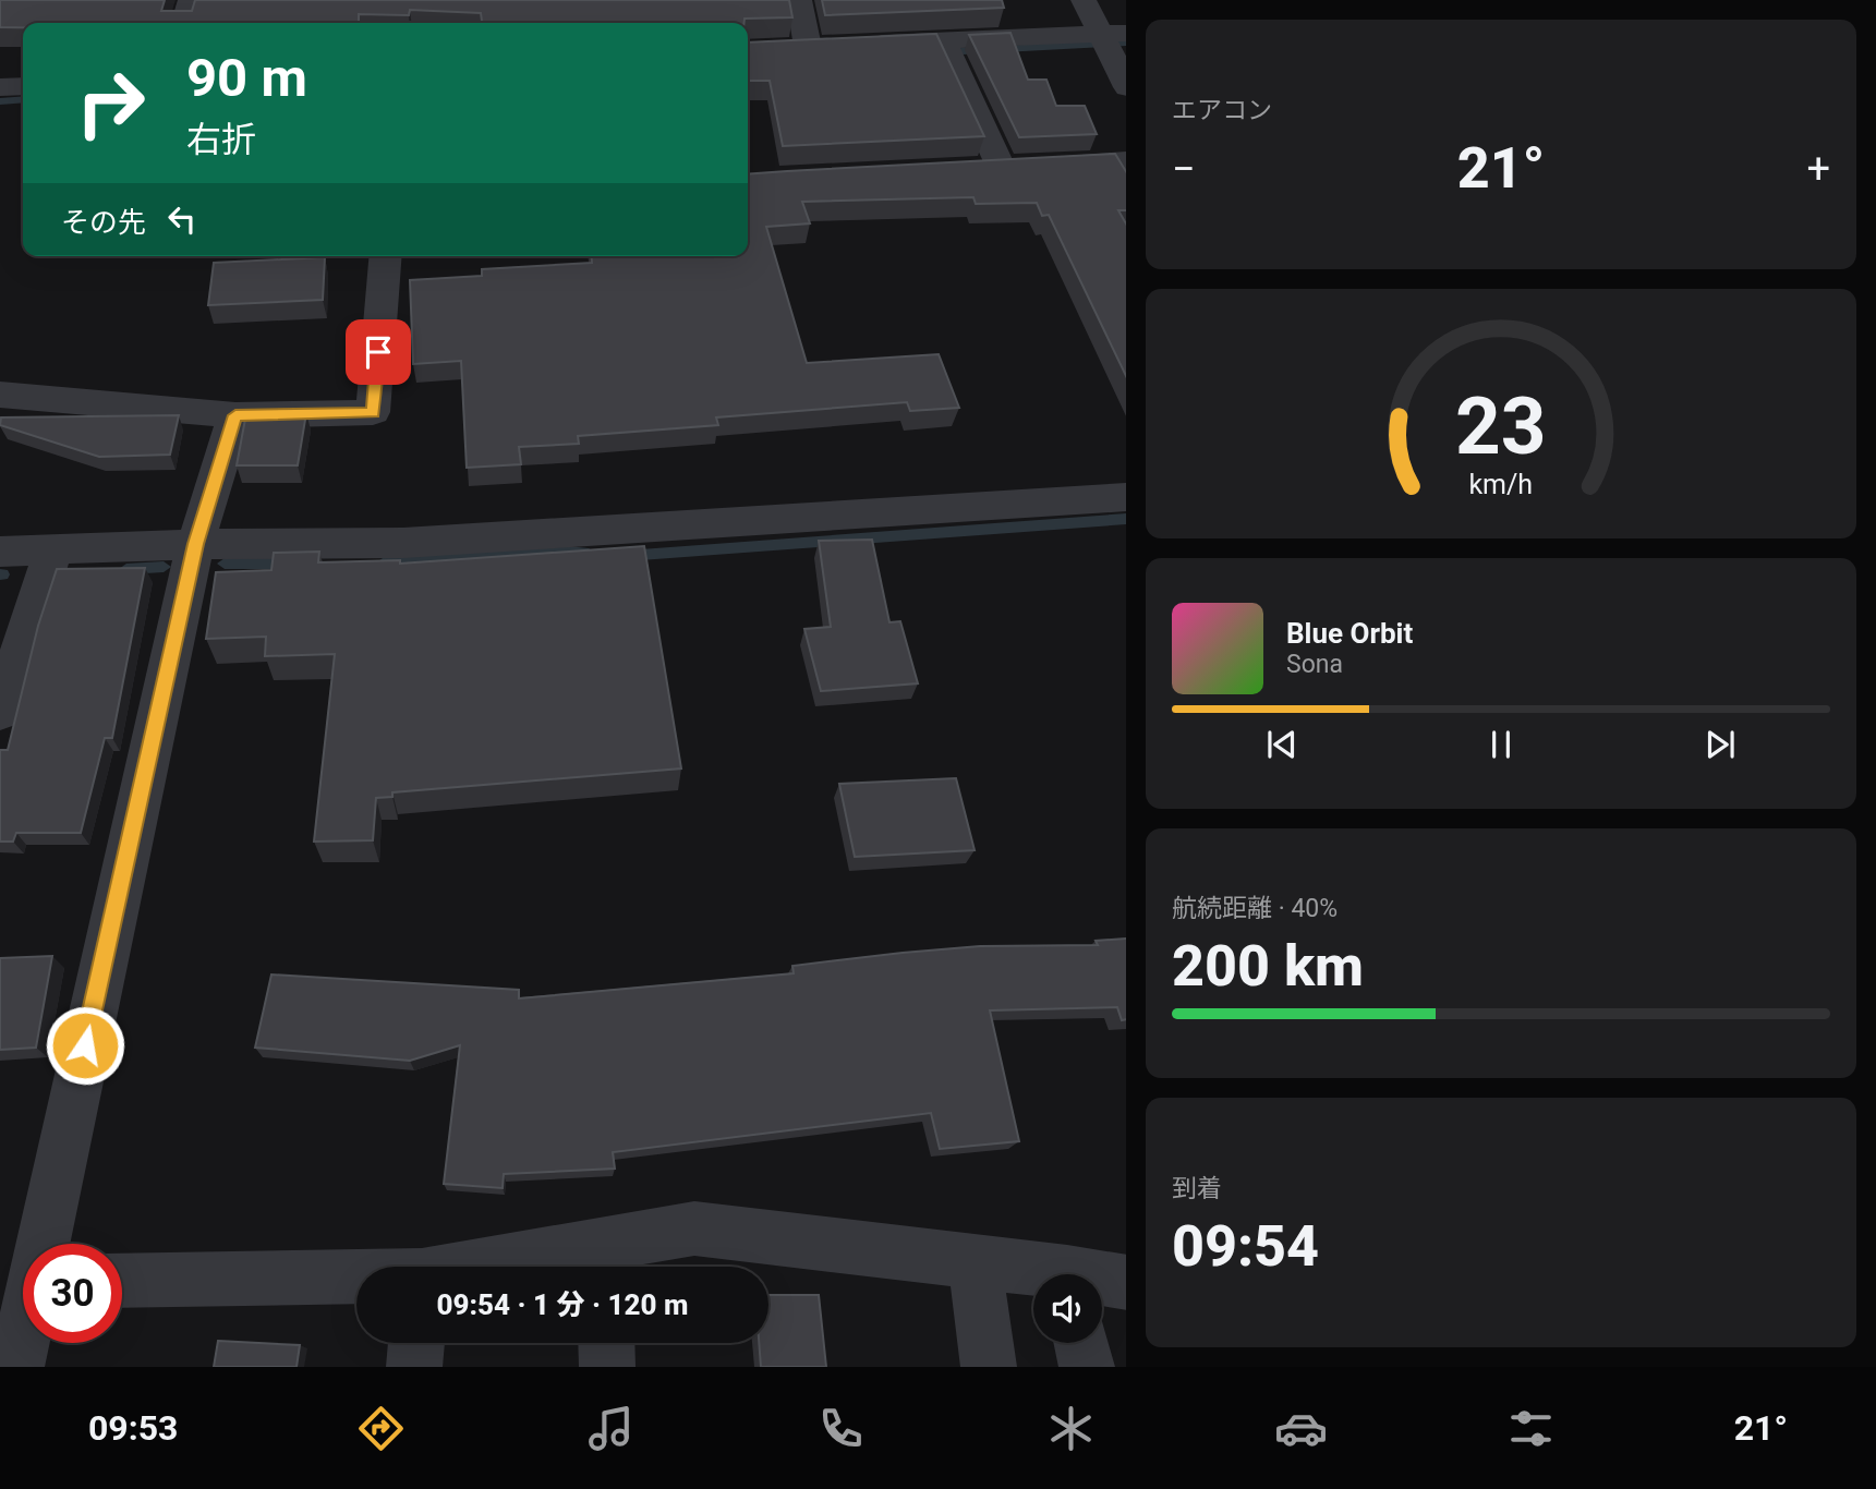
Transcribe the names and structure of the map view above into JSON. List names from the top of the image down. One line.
{"page":{"tile":["エアコン",["航続距離 · 40%","200 km"],["到着","09:54"]],"turn":["90 m","右折"],"heat":["−","21°","+"],"then":"その先","song":["Blue Orbit","Sona"],"limit":"30","trip":"09:54 · 1 分 · 120 m","tabs":["09:53","21°"],"gauge":["23","km/h"]}}
